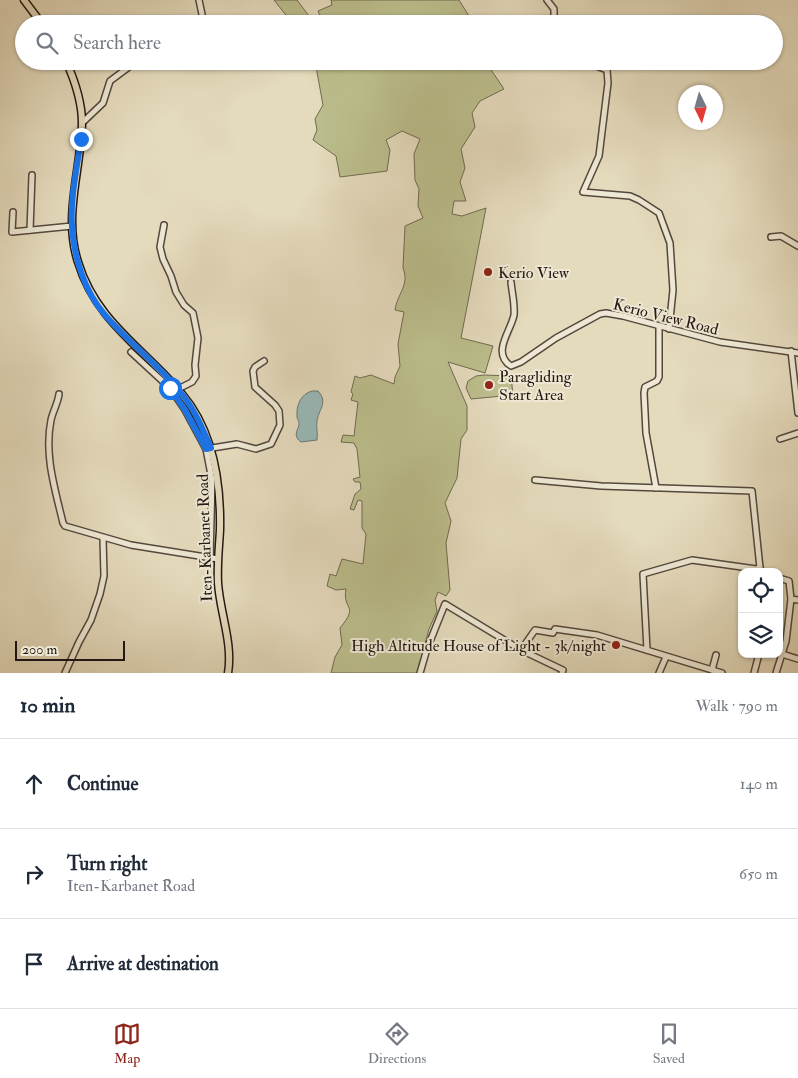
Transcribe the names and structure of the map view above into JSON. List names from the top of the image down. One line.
{"streets":{"main road":["Iten-Karbanet Road"],"street":["Kerio View Road"]},"places":["Kerio View","Paragliding Start Area","High Altitude House of Light - 3k/night"],"scale_bar":"200 m","north":"bottom","page":{"search":"Search here","scale":"200 m","heading":["10 min","Walk · 790 m"],"list":[["Continue","140 m"],["Turn right","Iten-Karbanet Road","650 m"],"Arrive at destination"],"nav":["Map","Directions","Saved"]}}
